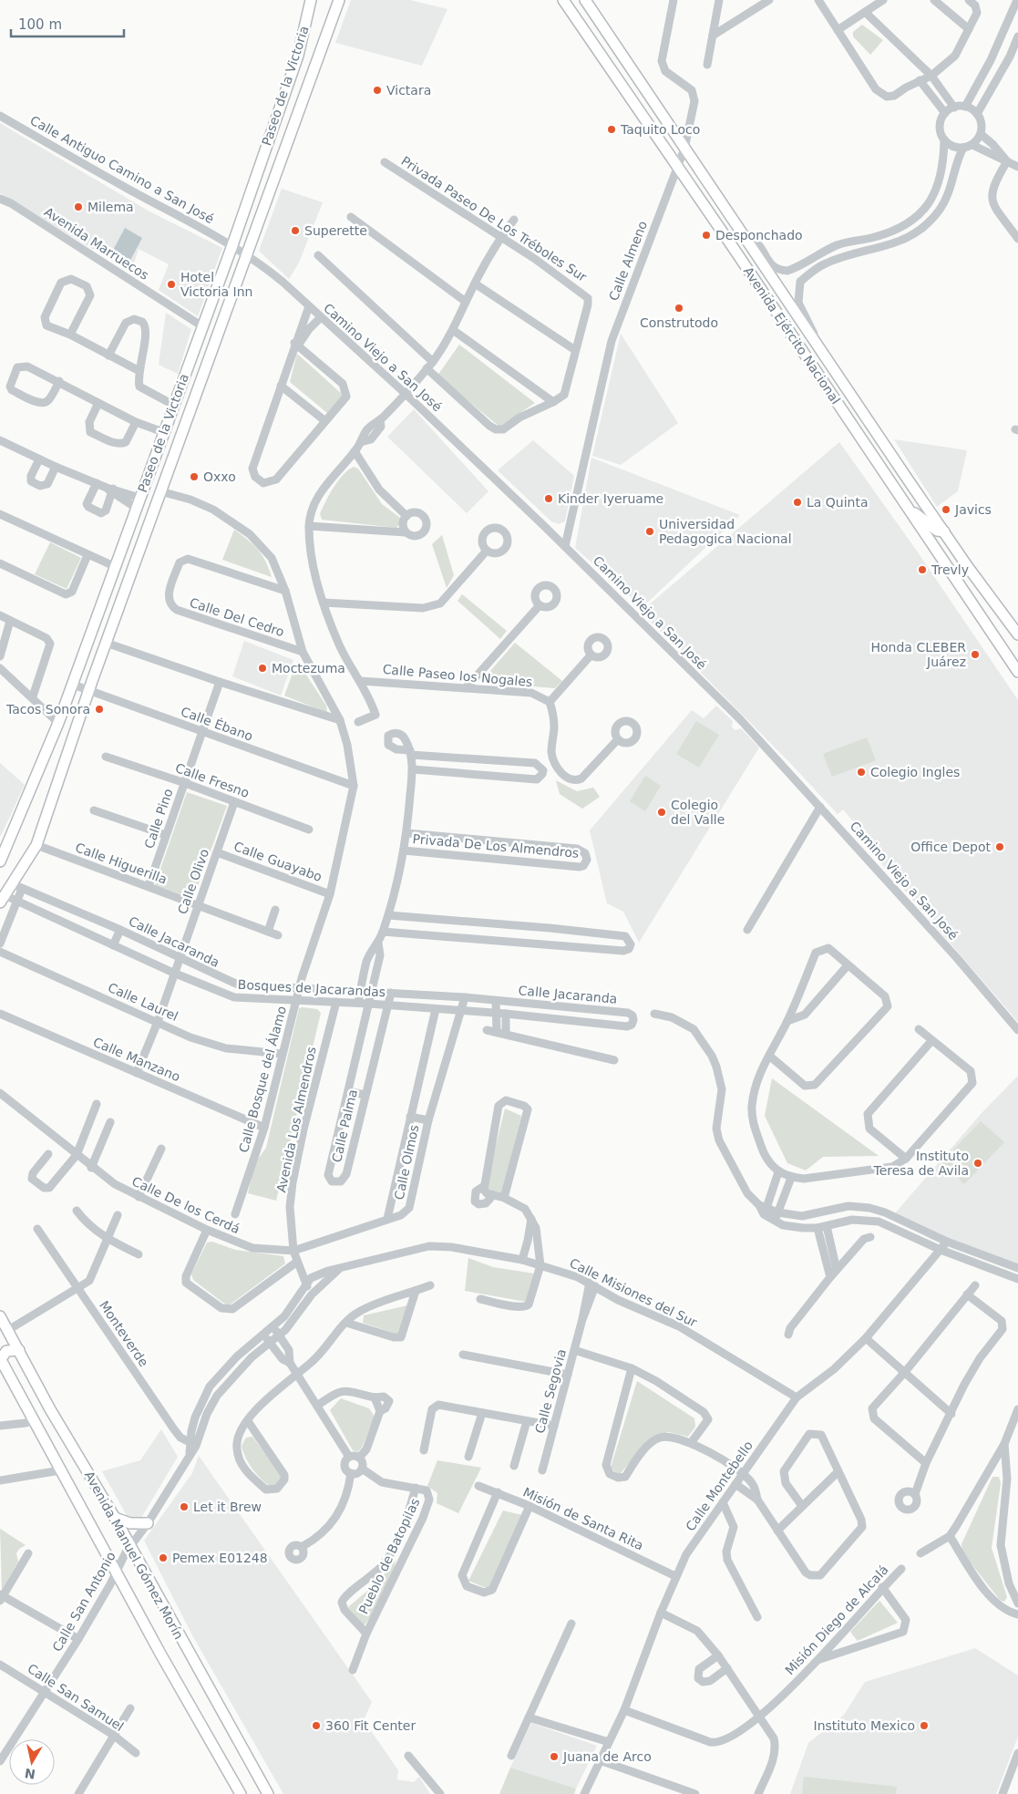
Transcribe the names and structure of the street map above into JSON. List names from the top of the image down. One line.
{"streets":{"main road":["Paseo de la Victoria","Avenida Ejército Nacional","Avenida Manuel Gómez Morín"],"street":["Calle Antiguo Camino a San José","Privada Paseo De Los Tréboles Sur","Avenida Marruecos","Calle Almeno","Camino Viejo a San José","Calle Del Cedro","Calle Paseo los Nogales","Calle Ébano","Calle Fresno","Calle Pino","Privada De Los Almendros","Calle Guayabo","Calle Higuerilla","Calle Olivo","Calle Jacaranda","Bosques de Jacarandas","Calle Laurel","Calle Manzano","Calle Bosque del Álamo","Avenida Los Almendros","Calle Palma","Calle Olmos","Calle De los Cerdá","Calle Misiones del Sur","Monteverde","Calle Segovia","Calle Montebello","Misión de Santa Rita","Pueblo de Batopilas","Calle San Antonio","Misión Diego de Alcalá","Calle San Samuel"]},"crossings":[["Paseo de la Victoria","Calle Antiguo Camino a San José"],["Paseo de la Victoria","Avenida Marruecos"],["Paseo de la Victoria","Camino Viejo a San José"],["Paseo de la Victoria","Calle Ébano"],["Paseo de la Victoria","Calle Higuerilla"],["Paseo de la Victoria","Calle Jacaranda"],["Paseo de la Victoria","Bosques de Jacarandas"],["Paseo de la Victoria","Calle Bosque del Álamo"],["Calle Antiguo Camino a San José","Camino Viejo a San José"],["Calle Almeno","Avenida Ejército Nacional"],["Calle Almeno","Camino Viejo a San José"],["Calle Del Cedro","Calle Bosque del Álamo"],["Calle Ébano","Calle Pino"],["Calle Ébano","Calle Bosque del Álamo"],["Calle Fresno","Calle Pino"],["Calle Fresno","Calle Olivo"],["Calle Pino","Calle Higuerilla"],["Calle Guayabo","Calle Olivo"],["Calle Guayabo","Calle Bosque del Álamo"],["Calle Higuerilla","Calle Olivo"],["Calle Olivo","Calle Jacaranda"],["Calle Olivo","Bosques de Jacarandas"],["Calle Olivo","Calle Laurel"],["Calle Olivo","Calle Manzano"],["Calle Jacaranda","Bosques de Jacarandas"],["Calle Jacaranda","Calle Bosque del Álamo"],["Calle Jacaranda","Calle Palma"],["Calle Jacaranda","Calle Olmos"],["Bosques de Jacarandas","Calle Bosque del Álamo"],["Bosques de Jacarandas","Avenida Los Almendros"],["Bosques de Jacarandas","Calle Palma"],["Bosques de Jacarandas","Calle Olmos"],["Calle Laurel","Calle Bosque del Álamo"],["Calle Manzano","Calle Bosque del Álamo"],["Avenida Los Almendros","Calle De los Cerdá"],["Avenida Los Almendros","Calle Misiones del Sur"],["Calle Olmos","Calle De los Cerdá"],["Calle Misiones del Sur","Monteverde"],["Calle Misiones del Sur","Calle Segovia"],["Calle Misiones del Sur","Calle Montebello"],["Calle Misiones del Sur","Calle San Antonio"],["Monteverde","Calle San Antonio"],["Calle Montebello","Misión de Santa Rita"],["Calle Montebello","Misión Diego de Alcalá"],["Avenida Manuel Gómez Morín","Calle San Antonio"],["Calle San Antonio","Calle San Samuel"]],"places":["Victara","Taquito Loco","Milema","Superette","Desponchado","Hotel Victoria Inn","Construtodo","Oxxo","Kinder Iyeruame","La Quinta","Javics","Universidad Pedagogica Nacional","Trevly","Honda CLEBER Juárez","Moctezuma","Tacos Sonora","Colegio Ingles","Colegio del Valle","Office Depot","Instituto Teresa de Avila","Let it Brew","Pemex E01248","360 Fit Center","Instituto Mexico","Juana de Arco"],"scale_bar":"100 m","north":"bottom"}
